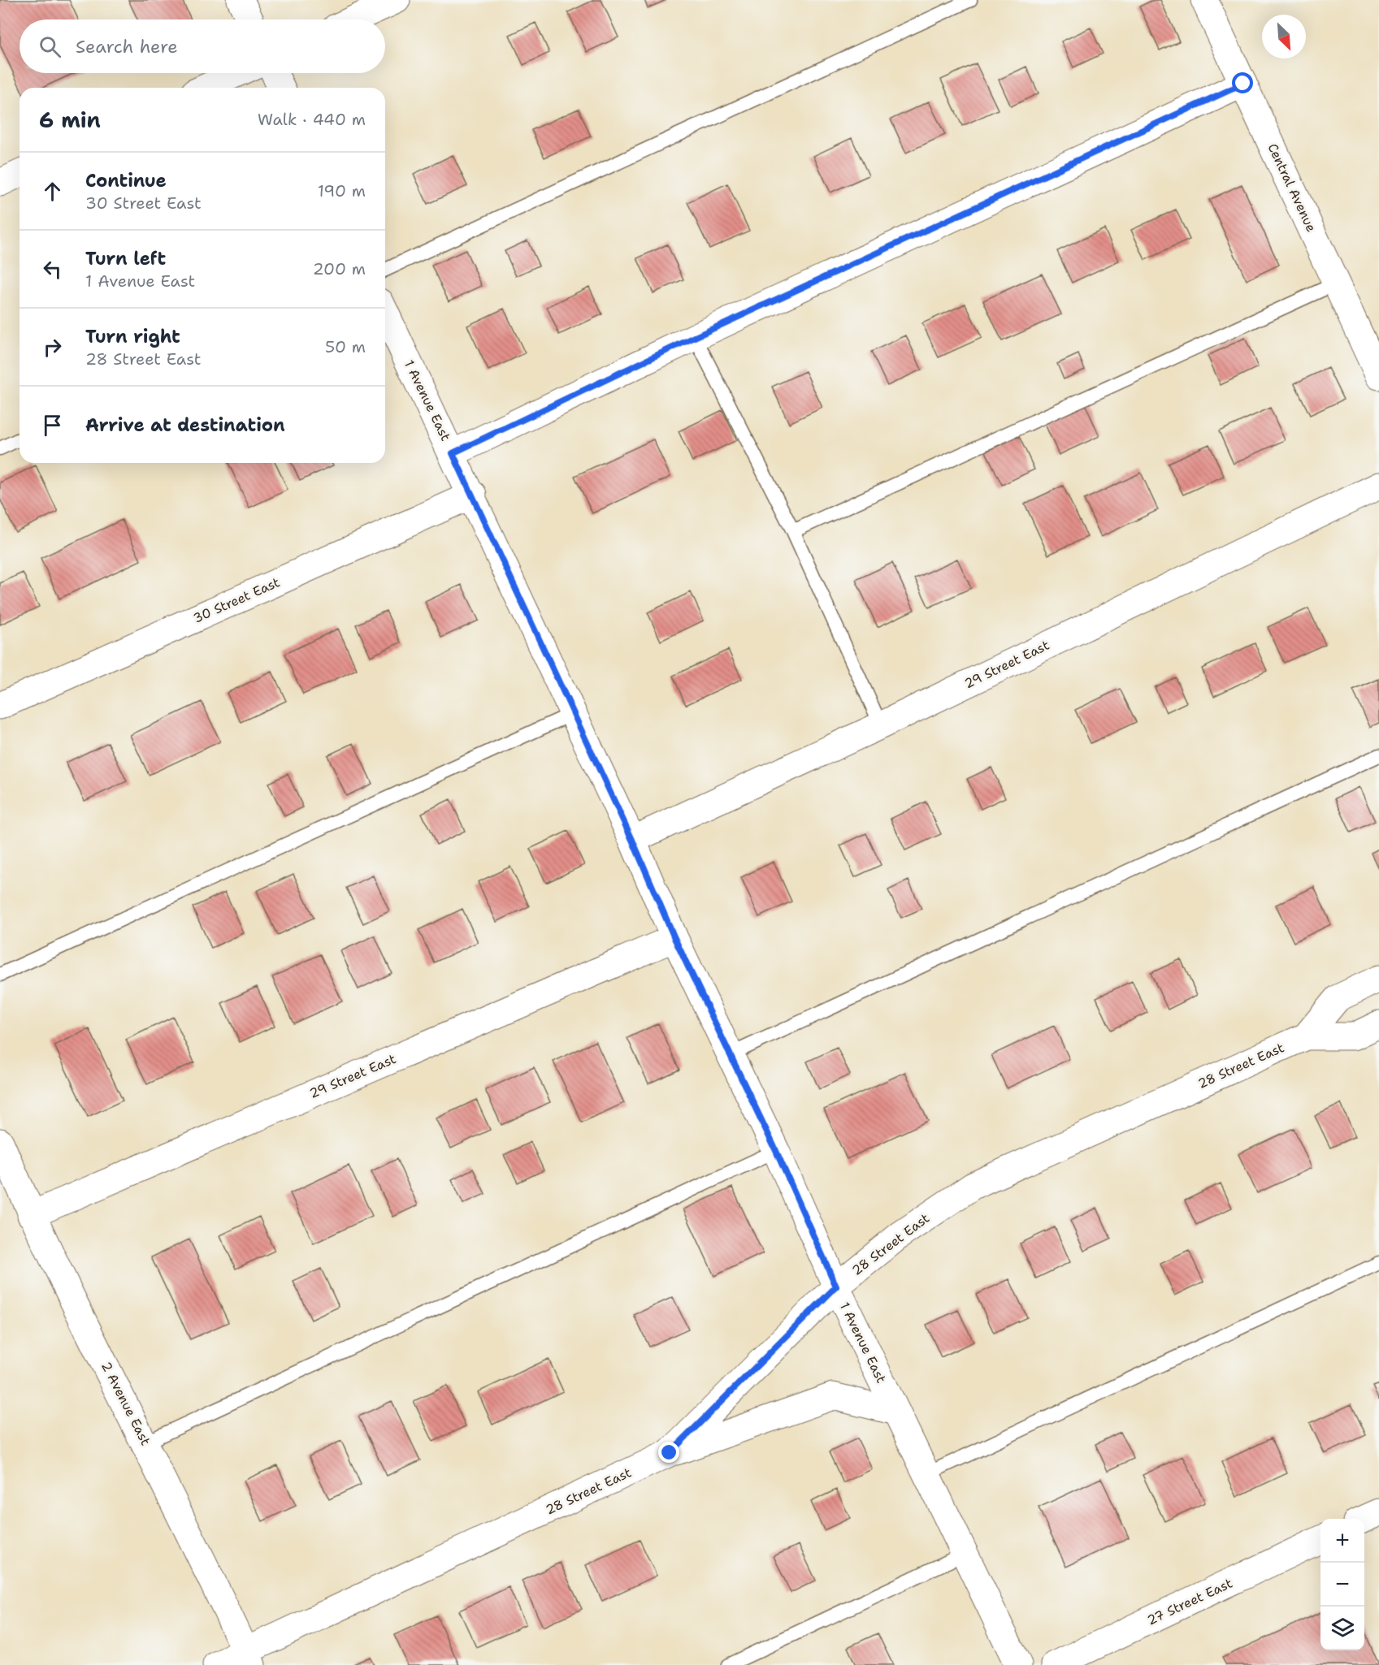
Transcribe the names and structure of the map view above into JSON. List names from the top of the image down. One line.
{"streets":{"street":["Central Avenue","1 Avenue East","30 Street East","29 Street East","28 Street East","2 Avenue East","27 Street East"]},"crossings":[["1 Avenue East","30 Street East"],["1 Avenue East","29 Street East"],["1 Avenue East","28 Street East"],["29 Street East","2 Avenue East"],["28 Street East","2 Avenue East"]],"north":"bottom right","page":{"search":"Search here","heading":["6 min","Walk · 440 m"],"list":[["Continue","30 Street East","190 m"],["Turn left","1 Avenue East","200 m"],["Turn right","28 Street East","50 m"],"Arrive at destination"],"map_buttons":["+","−"]}}
